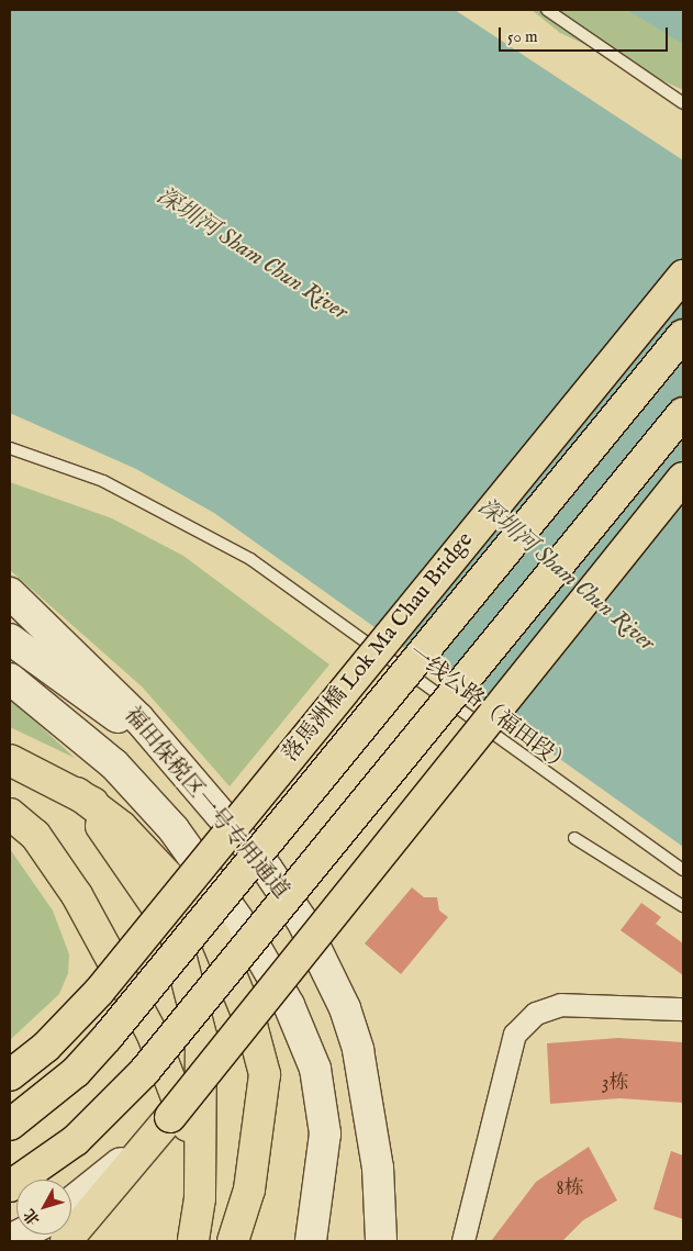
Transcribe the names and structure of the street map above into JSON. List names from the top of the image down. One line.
{"streets":{"main road":["落馬洲橋 Lok Ma Chau Bridge","福田保税区一号专用通道"],"lane":["一线公路（福田段）"]},"water":["深圳河 Sham Chun River"],"house_numbers":["3栋","8栋"],"scale_bar":"50 m","north":"bottom left"}
